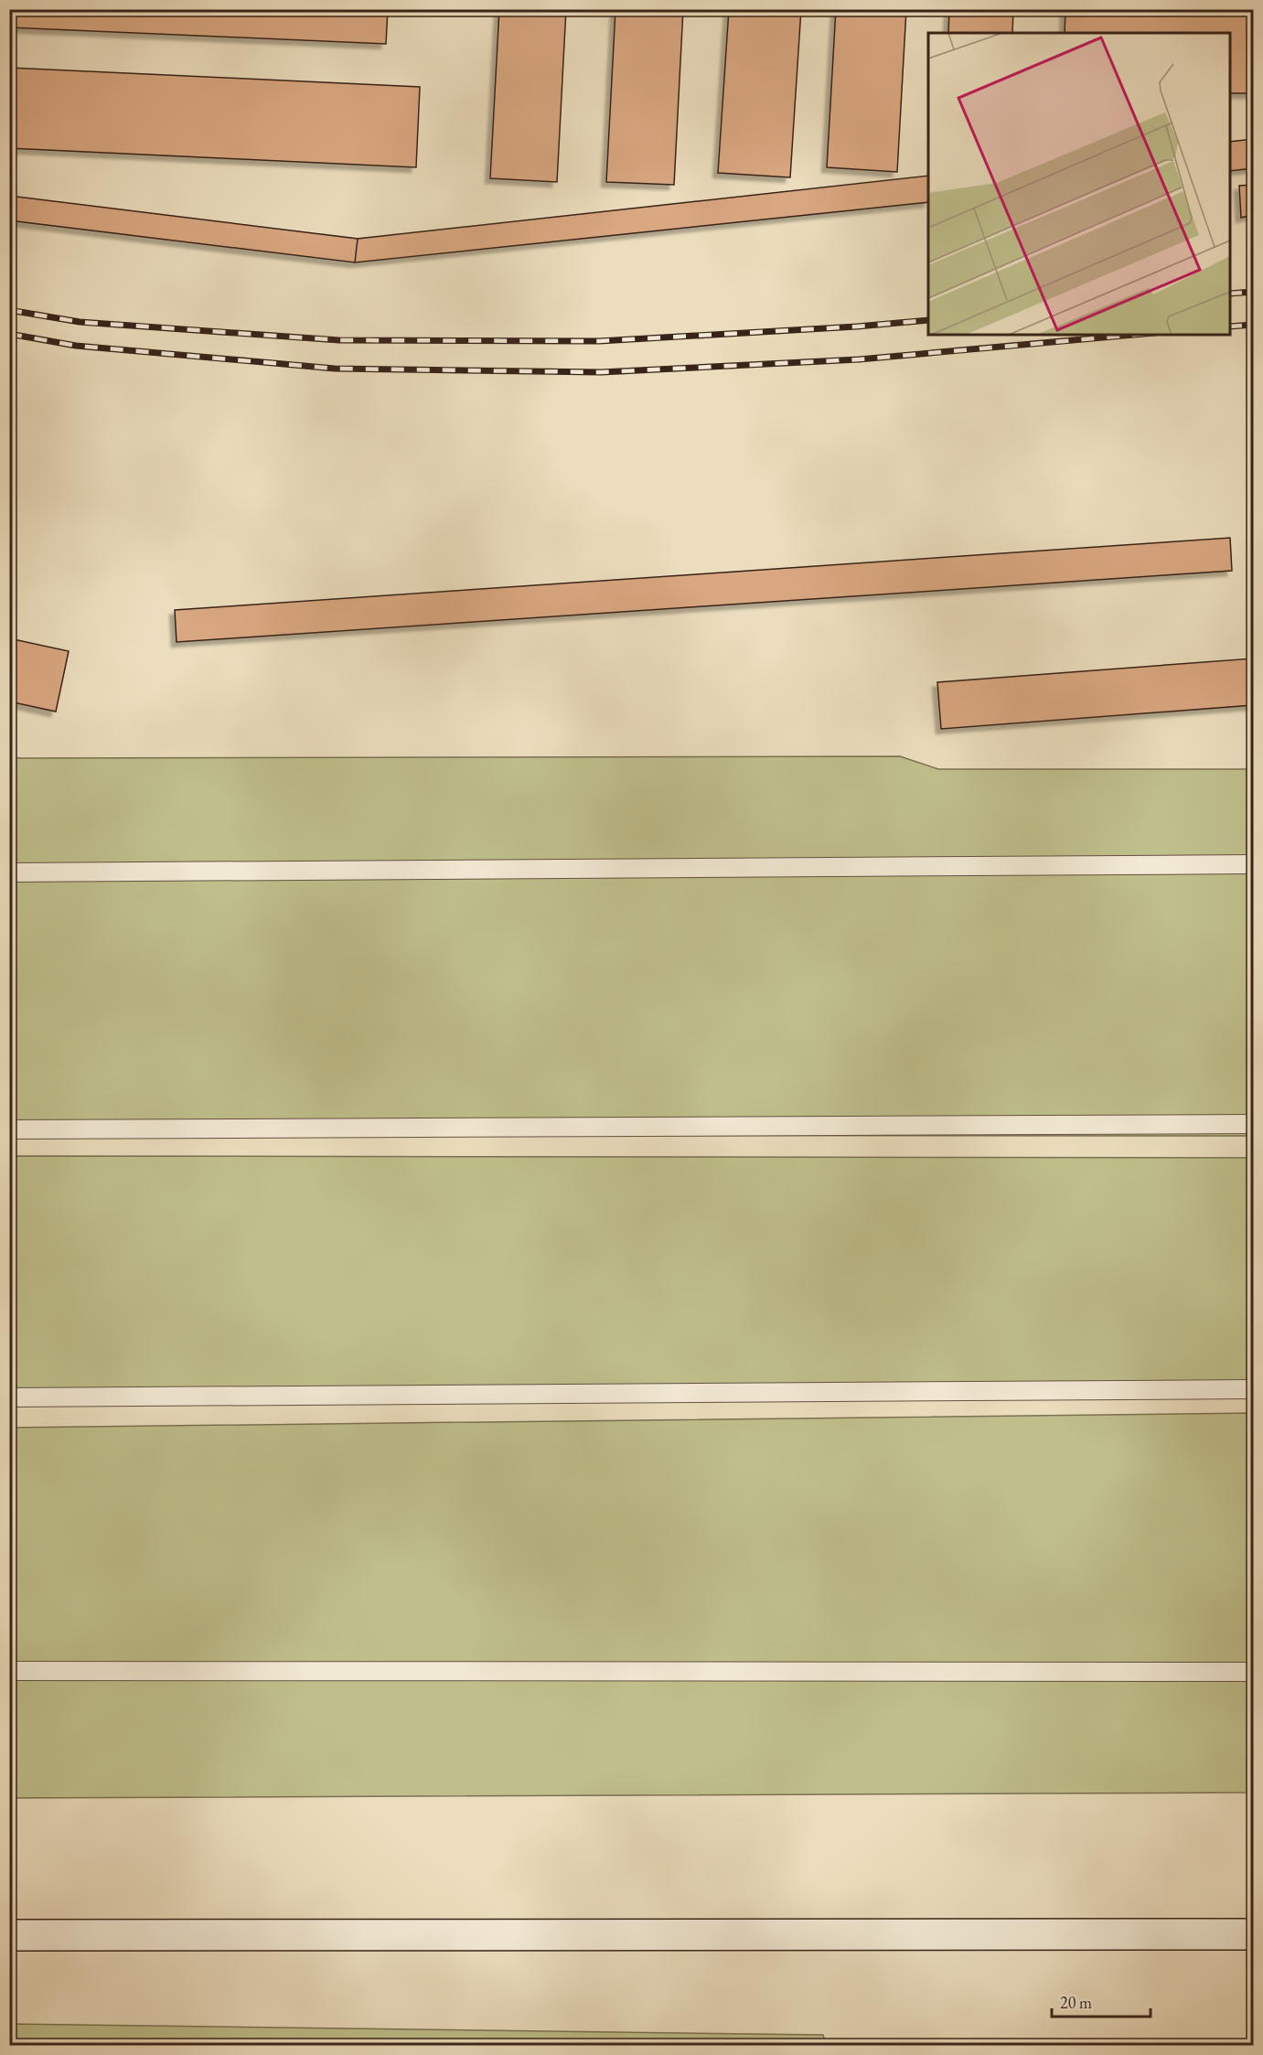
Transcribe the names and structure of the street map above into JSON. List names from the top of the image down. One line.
{"scale_bar":"20 m"}
